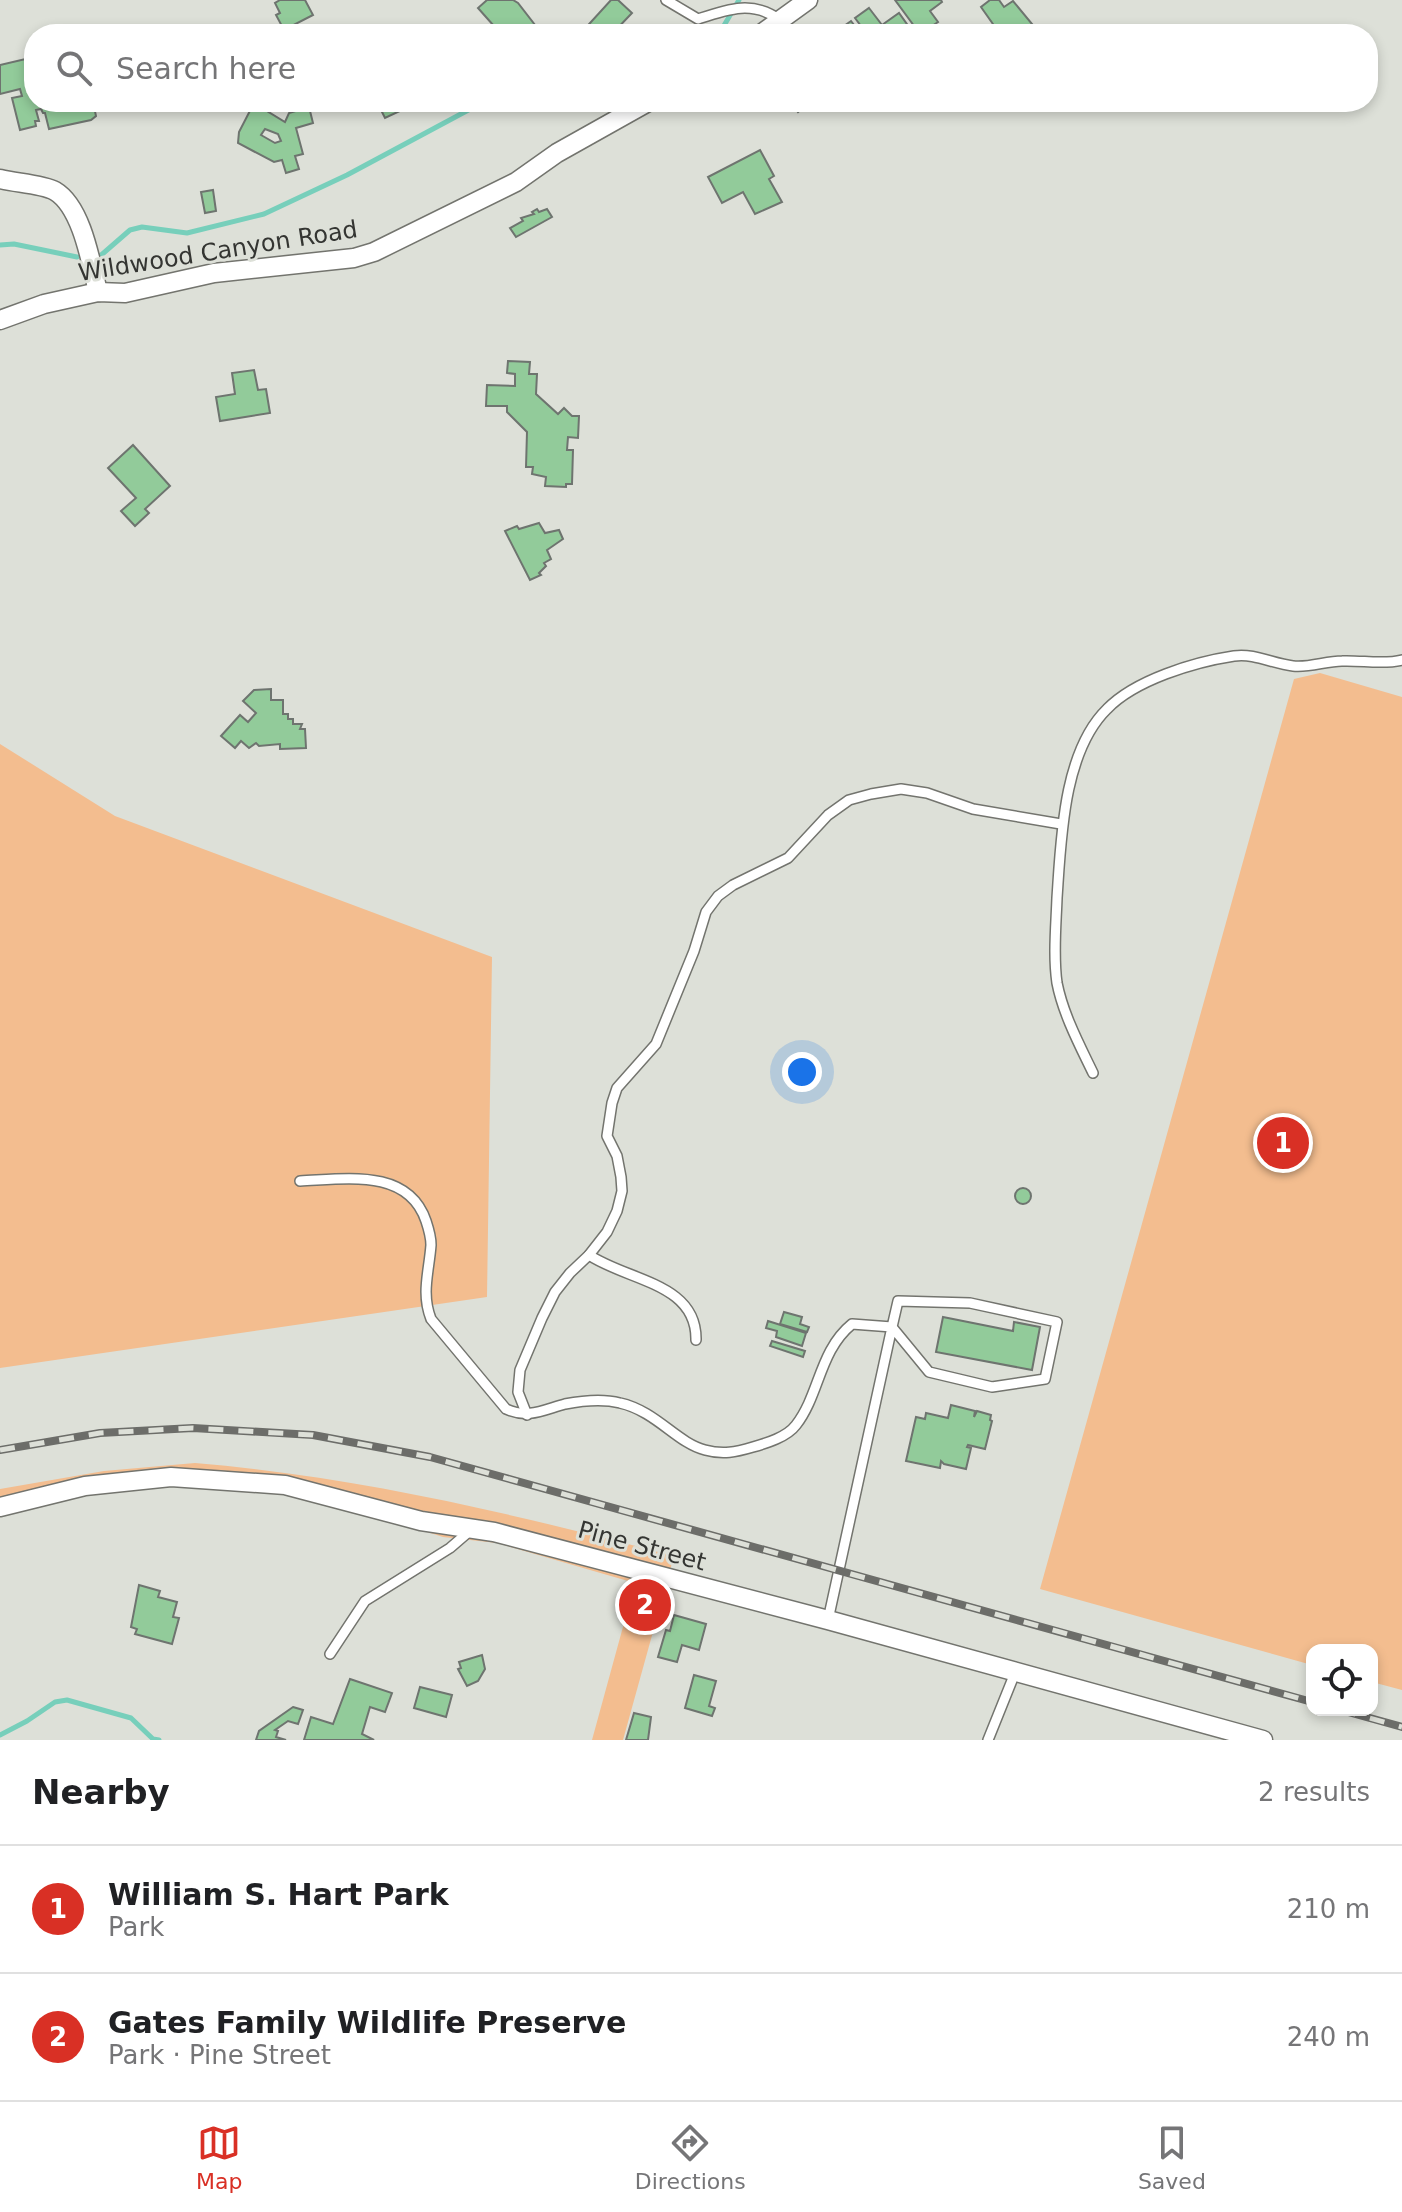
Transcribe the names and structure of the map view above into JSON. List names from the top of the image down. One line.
{"streets":{"street":["Wildwood Canyon Road","Pine Street"]},"page":{"search":"Search here","pins":["1","2"],"heading":["Nearby","2 results"],"list":[{"mark":"1","name":"William S. Hart Park","note":"Park","value":"210 m"},{"mark":"2","name":"Gates Family Wildlife Preserve","note":"Park · Pine Street","value":"240 m"}],"nav":["Map","Directions","Saved"]}}
